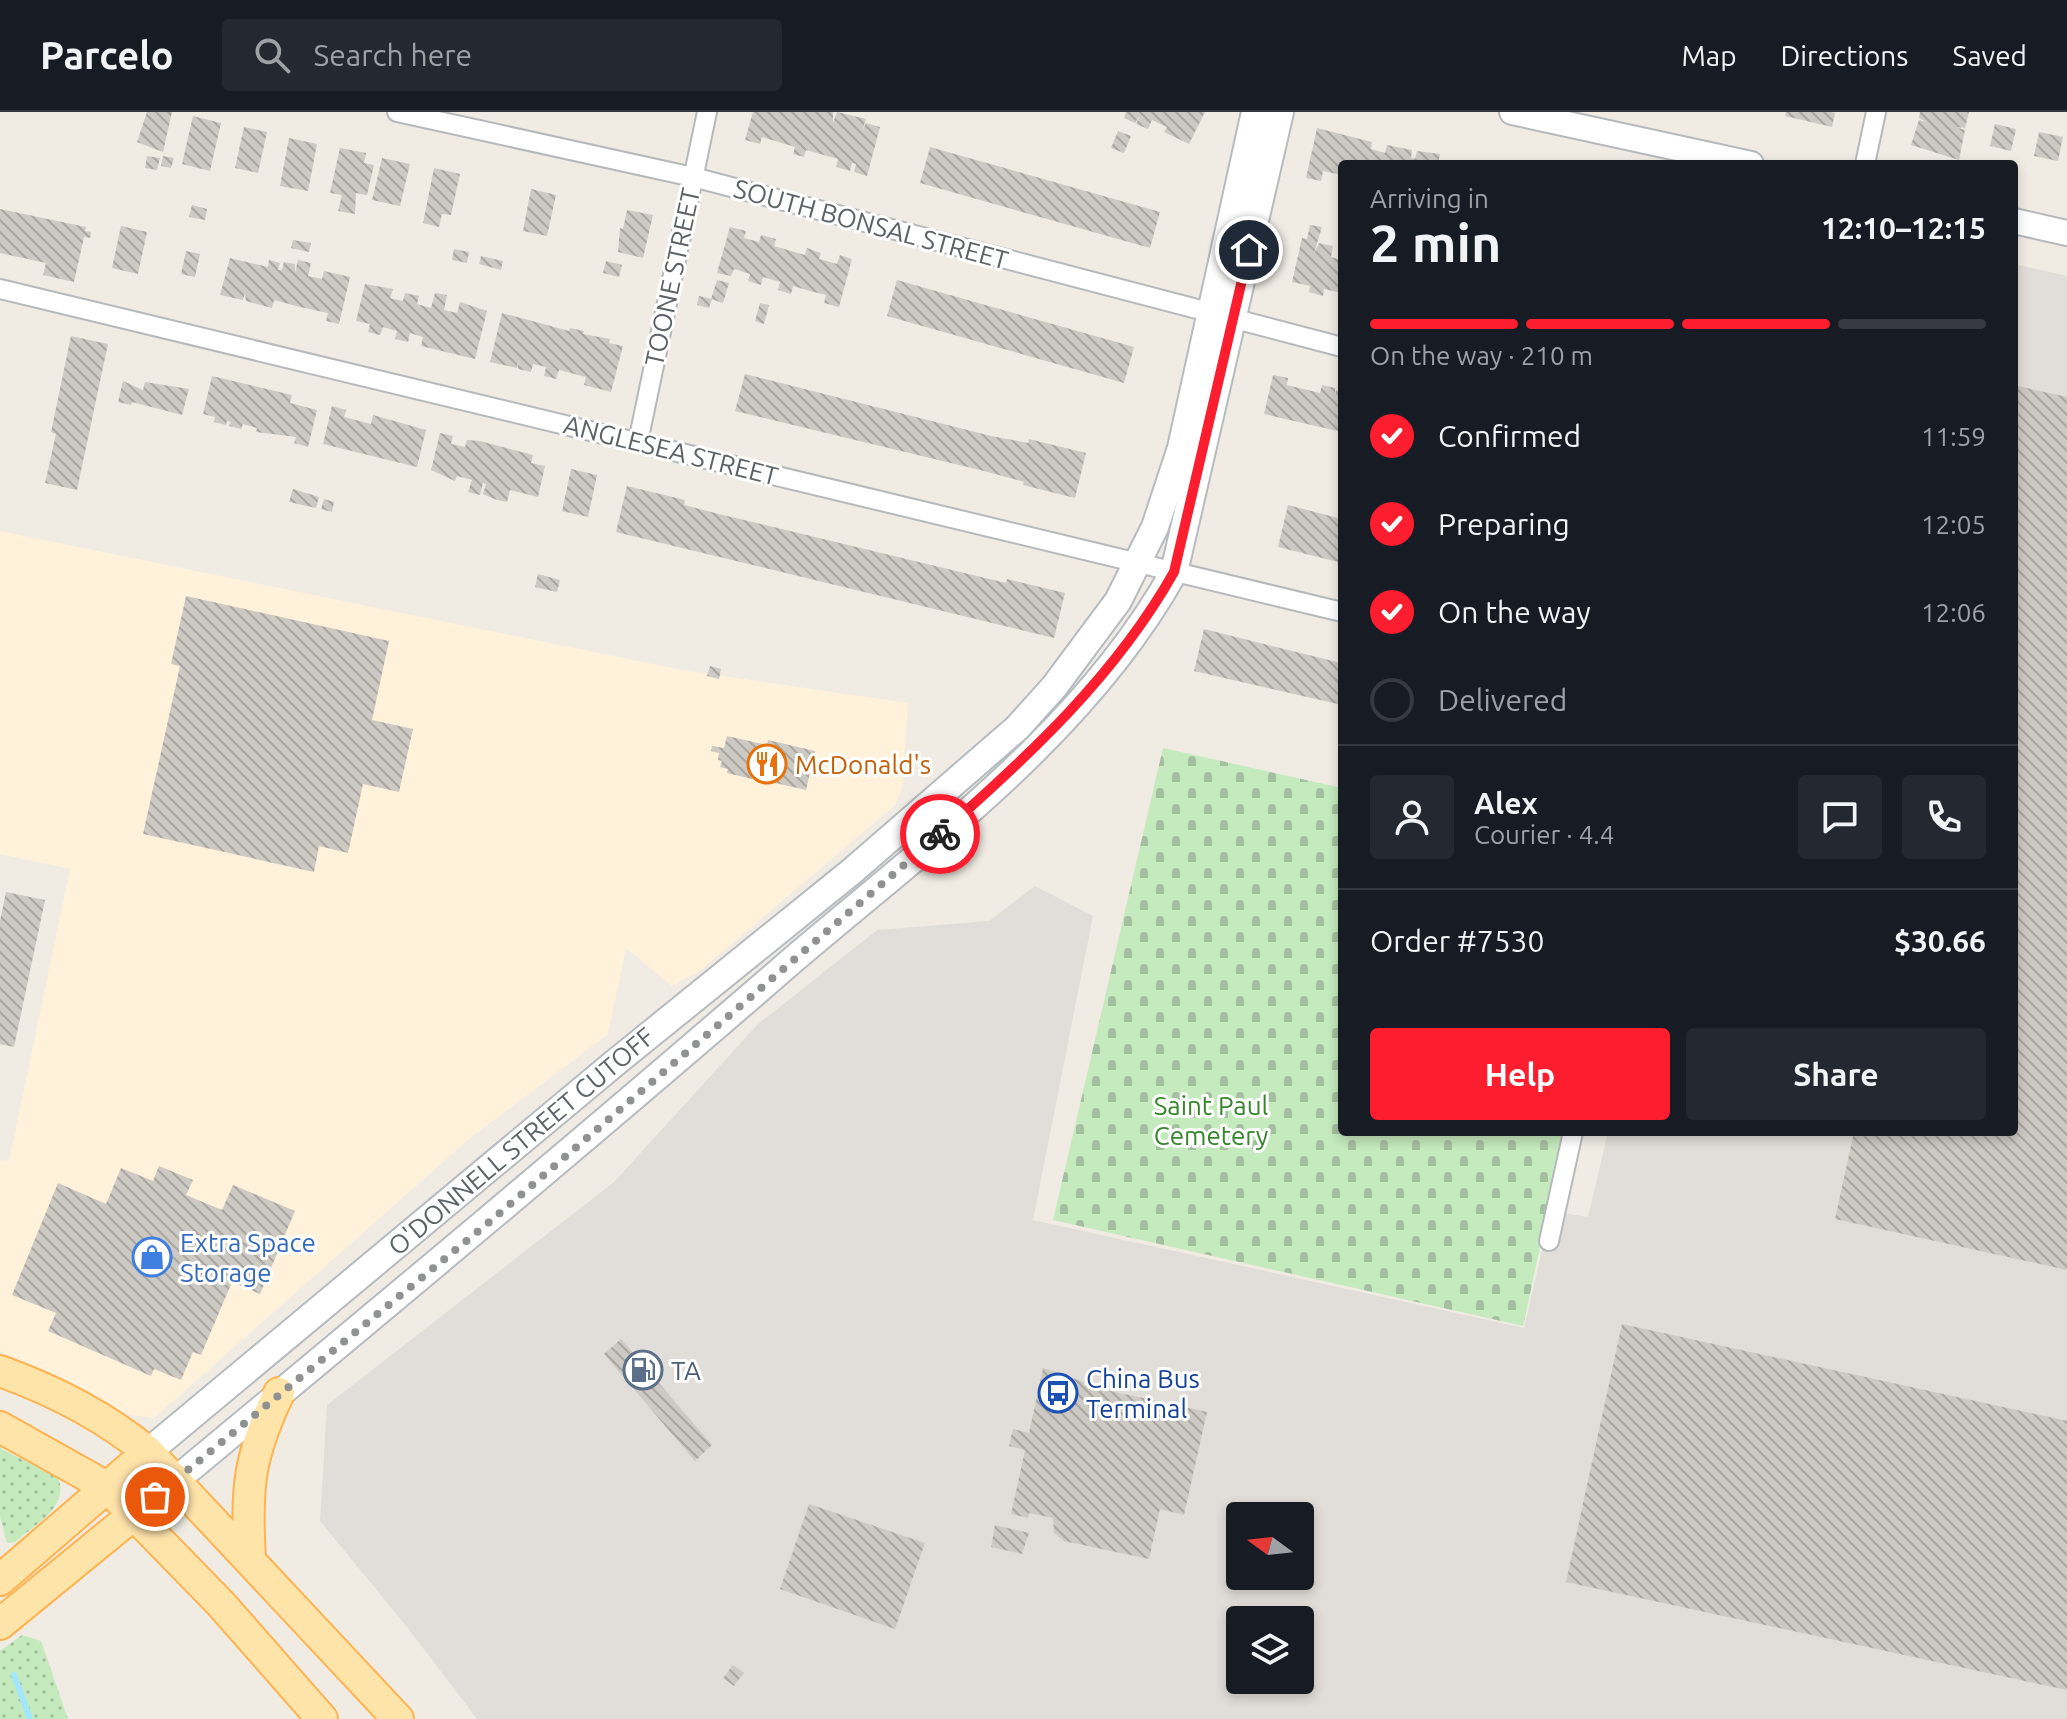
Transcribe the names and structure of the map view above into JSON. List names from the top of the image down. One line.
{"streets":{"main road":["O'DONNELL STREET CUTOFF"],"street":["SOUTH BONSAL STREET","TOONE STREET","ANGLESEA STREET"]},"crossings":[["SOUTH BONSAL STREET","TOONE STREET"],["SOUTH BONSAL STREET","O'DONNELL STREET CUTOFF"],["TOONE STREET","ANGLESEA STREET"],["ANGLESEA STREET","O'DONNELL STREET CUTOFF"]],"parks":["Saint Paul Cemetery"],"places":{"restaurant":["McDonald's"],"shop":["Extra Space Storage"],"fuel station":["TA"],"bus stop":["China Bus Terminal"]},"north":"left","page":{"header":"Parcelo","search":"Search here","nav":["Map","Directions","Saved"],"heading":["2 min","Arriving in","12:10–12:15"],"panel":["Alex","Courier · 4.4","Order #7530","$30.66"],"bar":"On the way · 210 m","list":[["Confirmed","11:59"],["Preparing","12:05"],["On the way","12:06"],"Delivered"],"buttons":["Help","Share"]}}
